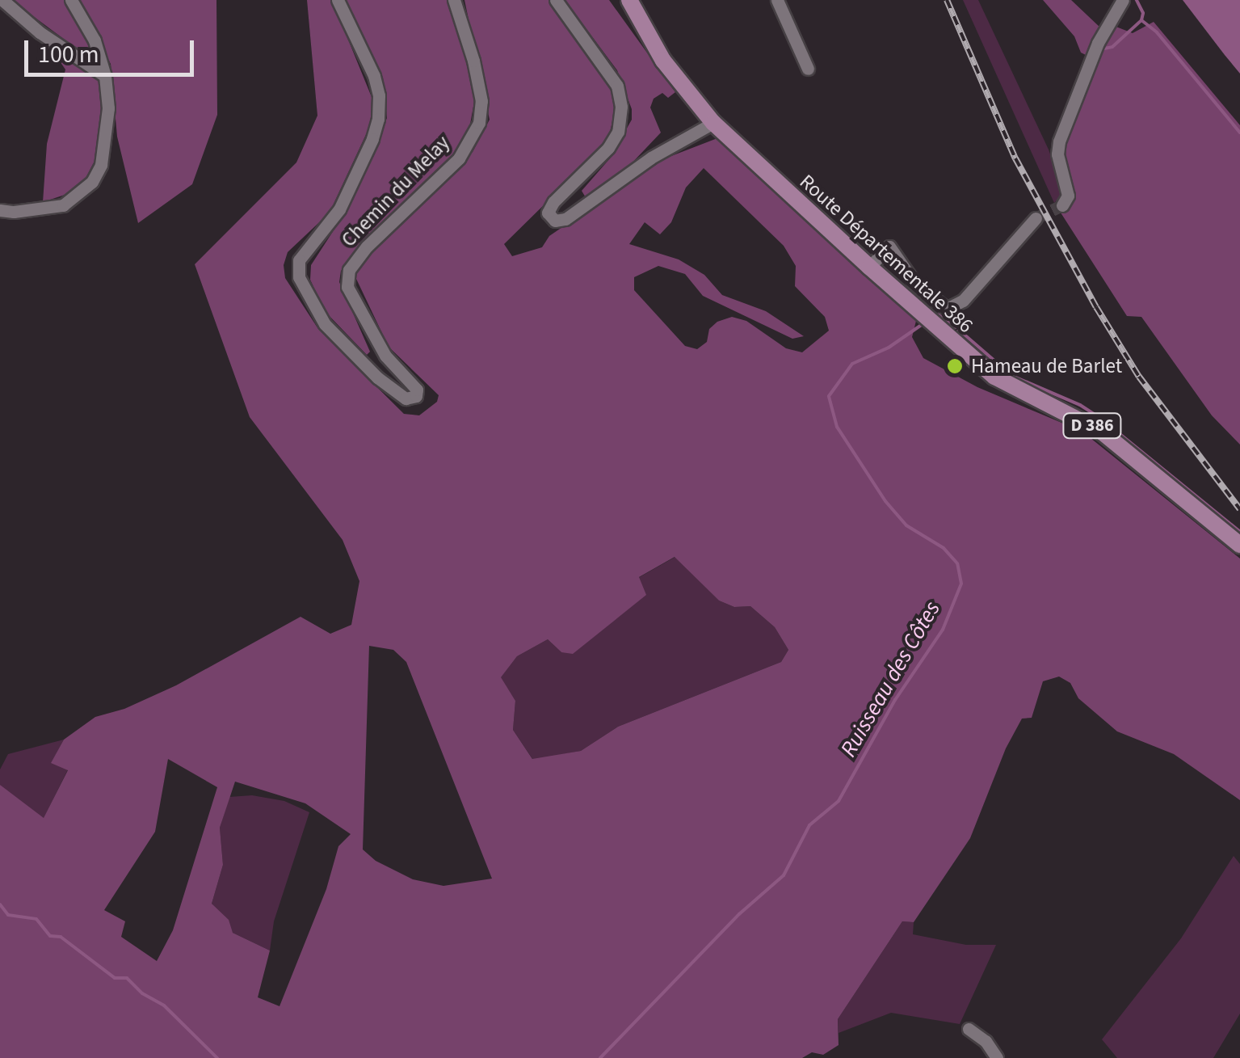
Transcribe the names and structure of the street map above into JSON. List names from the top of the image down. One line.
{"streets":{"main road":["Route Départementale 386","D 386"],"street":["Chemin du Melay"]},"water":["Ruisseau des Côtes"],"places":["Hameau de Barlet"],"scale_bar":"100 m"}
